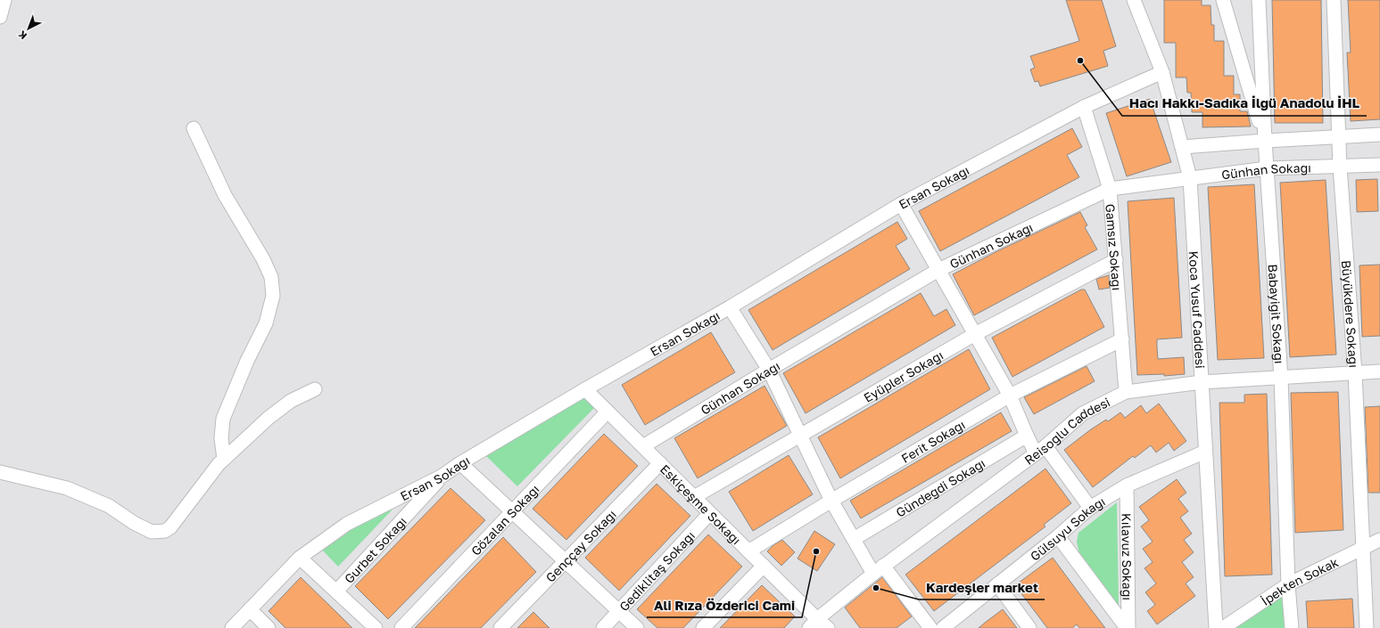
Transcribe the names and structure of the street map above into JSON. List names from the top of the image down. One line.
{"streets":{"street":["Günhan Sokağı","Ersan Sokağı","Gamsız Sokağı","Koca Yusuf Caddesi","Babayiğit Sokağı","Büyükdere Sokağı","Eyüpler Sokağı","Reisoğlu Caddesi","Ferit Sokağı","Gündeğdi Sokağı","Eskiçeşme Sokağı","Gözalan Sokağı","Gülsuyu Sokağı","Genççay Sokağı","Gurbet Sokağı","Kılavuz Sokağı","Gediklitaş Sokağı","İpekten Sokak"]},"crossings":[["Günhan Sokağı","Gamsız Sokağı"],["Günhan Sokağı","Koca Yusuf Caddesi"],["Günhan Sokağı","Babayiğit Sokağı"],["Günhan Sokağı","Büyükdere Sokağı"],["Günhan Sokağı","Eskiçeşme Sokağı"],["Ersan Sokağı","Gamsız Sokağı"],["Ersan Sokağı","Koca Yusuf Caddesi"],["Ersan Sokağı","Eskiçeşme Sokağı"],["Ersan Sokağı","Gurbet Sokağı"],["Gamsız Sokağı","Eyüpler Sokağı"],["Gamsız Sokağı","Reisoğlu Caddesi"],["Gamsız Sokağı","Ferit Sokağı"],["Koca Yusuf Caddesi","Reisoğlu Caddesi"],["Koca Yusuf Caddesi","Gülsuyu Sokağı"],["Babayiğit Sokağı","Reisoğlu Caddesi"],["Babayiğit Sokağı","İpekten Sokak"],["Büyükdere Sokağı","Reisoğlu Caddesi"],["Büyükdere Sokağı","İpekten Sokak"],["Eyüpler Sokağı","Eskiçeşme Sokağı"],["Reisoğlu Caddesi","Eskiçeşme Sokağı"],["Ferit Sokağı","Eskiçeşme Sokağı"],["Eskiçeşme Sokağı","Gözalan Sokağı"],["Eskiçeşme Sokağı","Genççay Sokağı"],["Eskiçeşme Sokağı","Gediklitaş Sokağı"],["Gülsuyu Sokağı","Kılavuz Sokağı"]],"places":["Hacı Hakkı-Sadıka İlgü Anadolu İHL","Ali Rıza Özderici Cami","Kardeşler market"],"north":"bottom left"}
